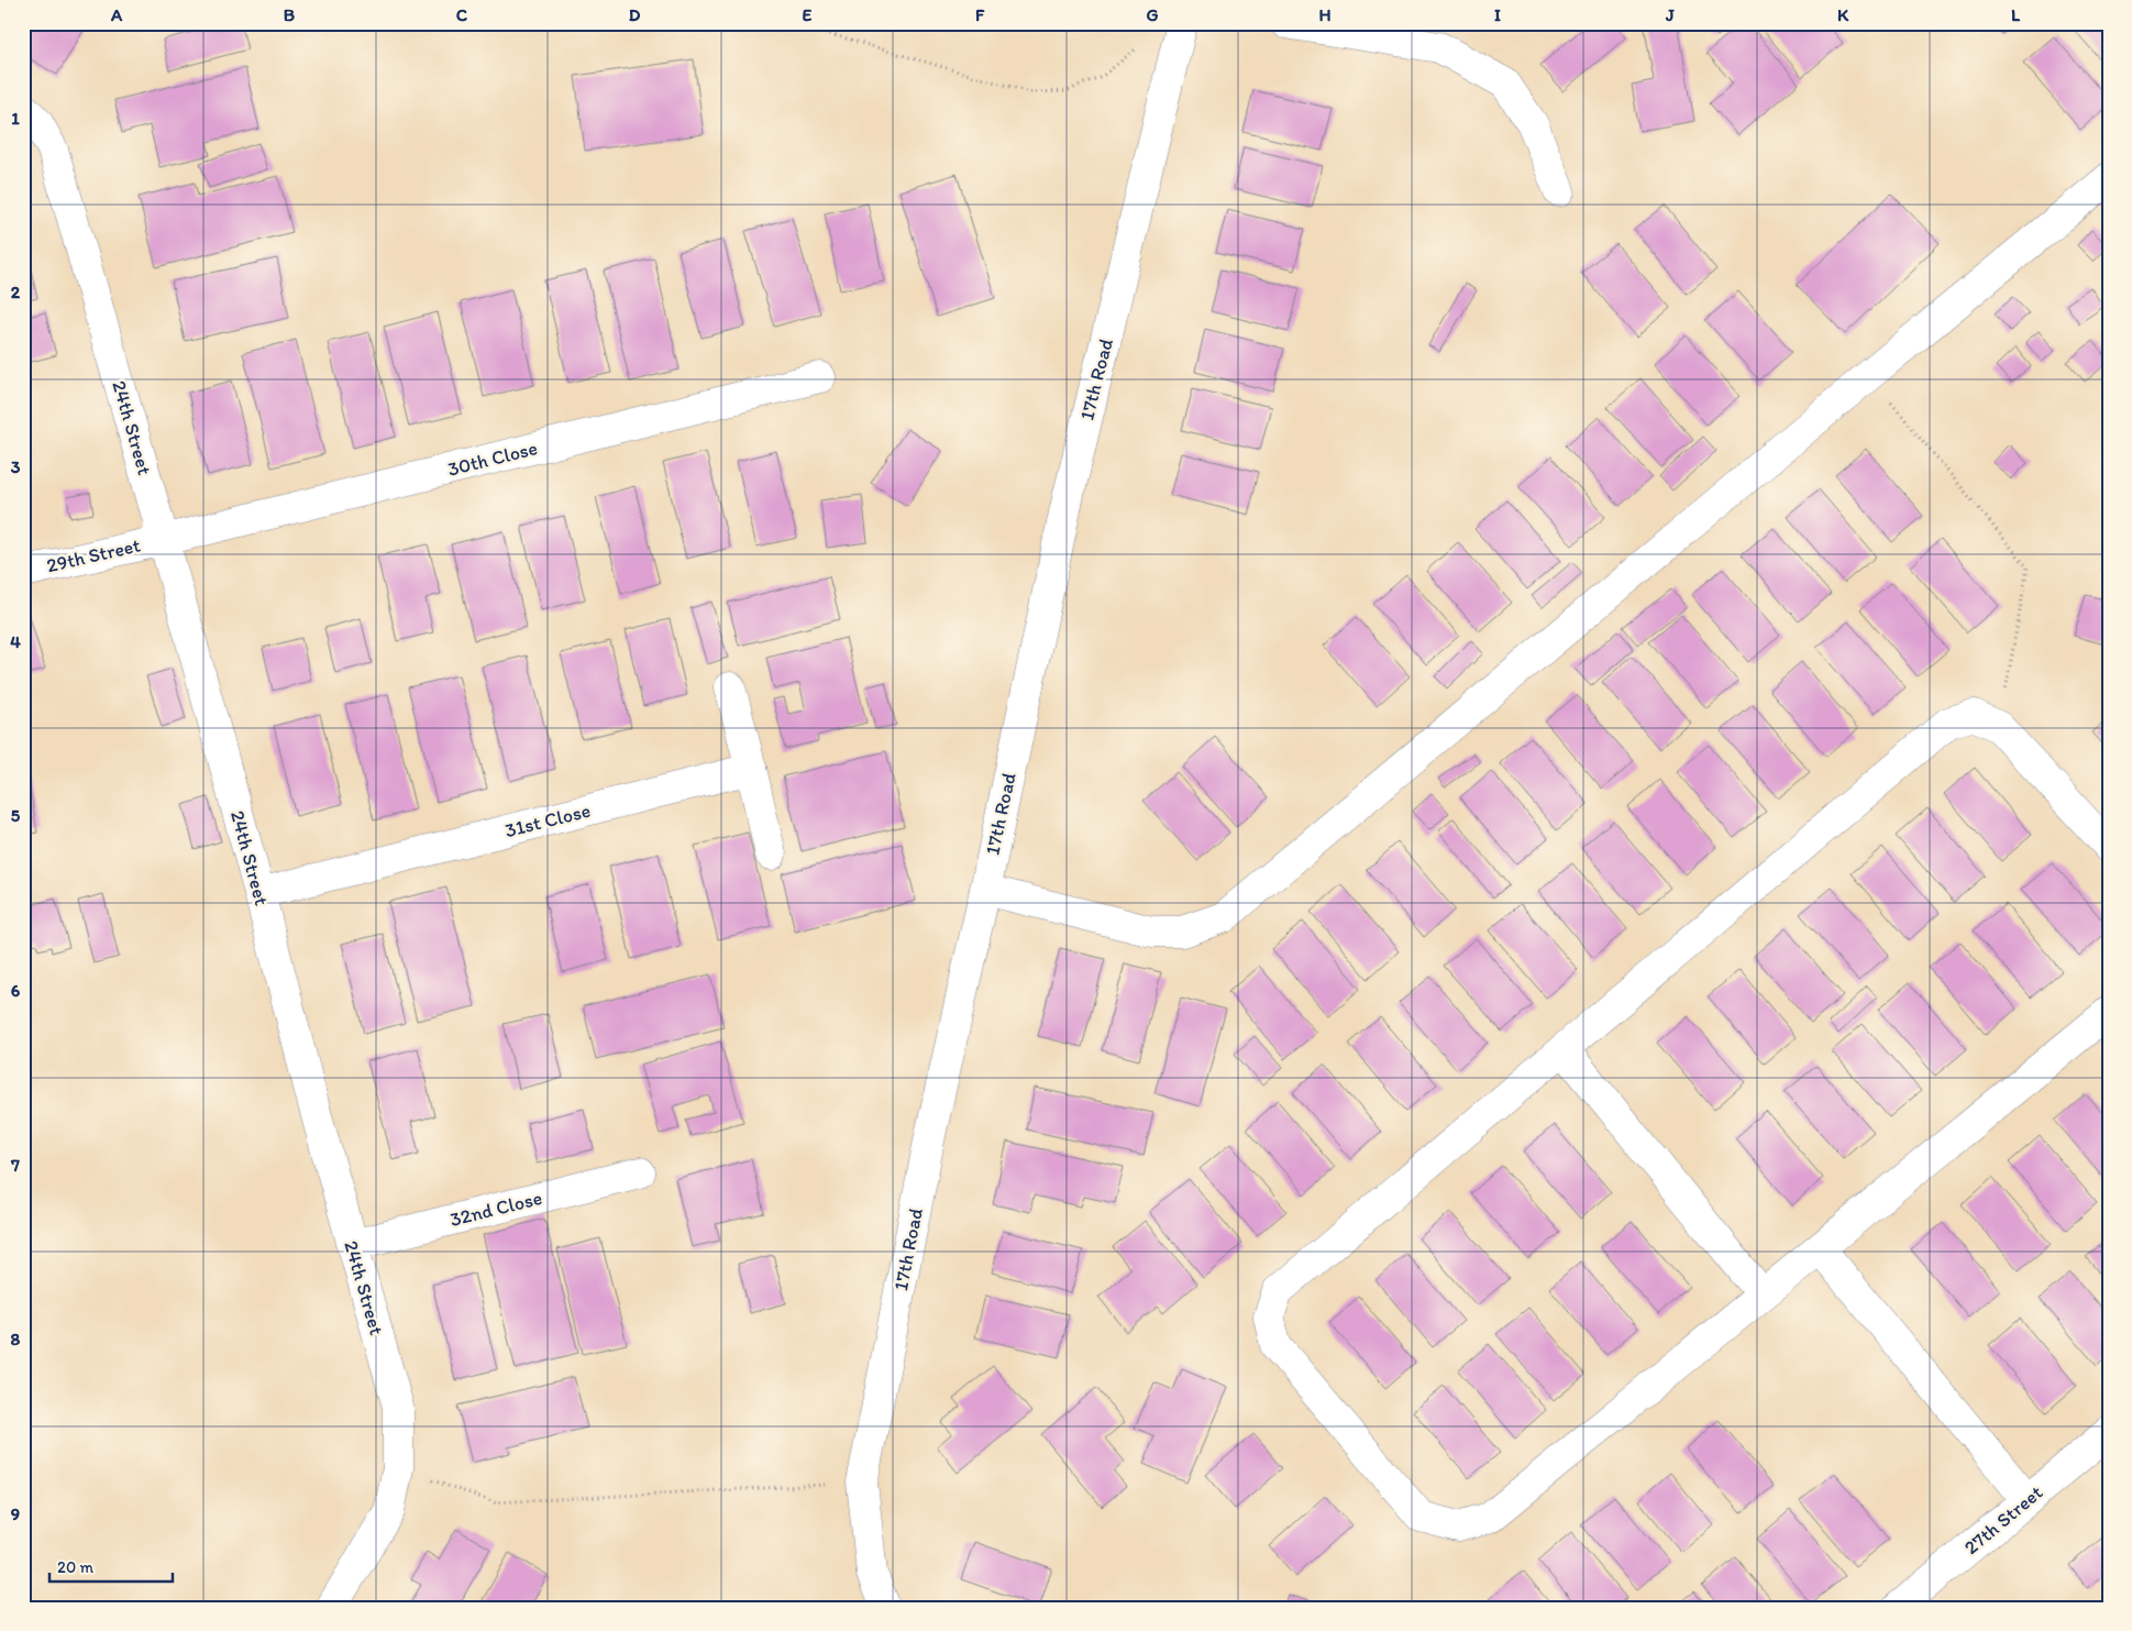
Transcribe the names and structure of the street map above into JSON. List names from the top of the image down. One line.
{"streets":{"street":["17th Road","24th Street","30th Close","29th Street","31st Close","32nd Close","27th Street"]},"crossings":[["24th Street","30th Close"],["24th Street","29th Street"],["24th Street","31st Close"],["24th Street","32nd Close"],["30th Close","29th Street"]],"scale_bar":"20 m","grid":{"columns":["A","B","C","D","E","F","G","H","I","J","K","L"],"rows":["1","2","3","4","5","6","7","8","9"]}}
